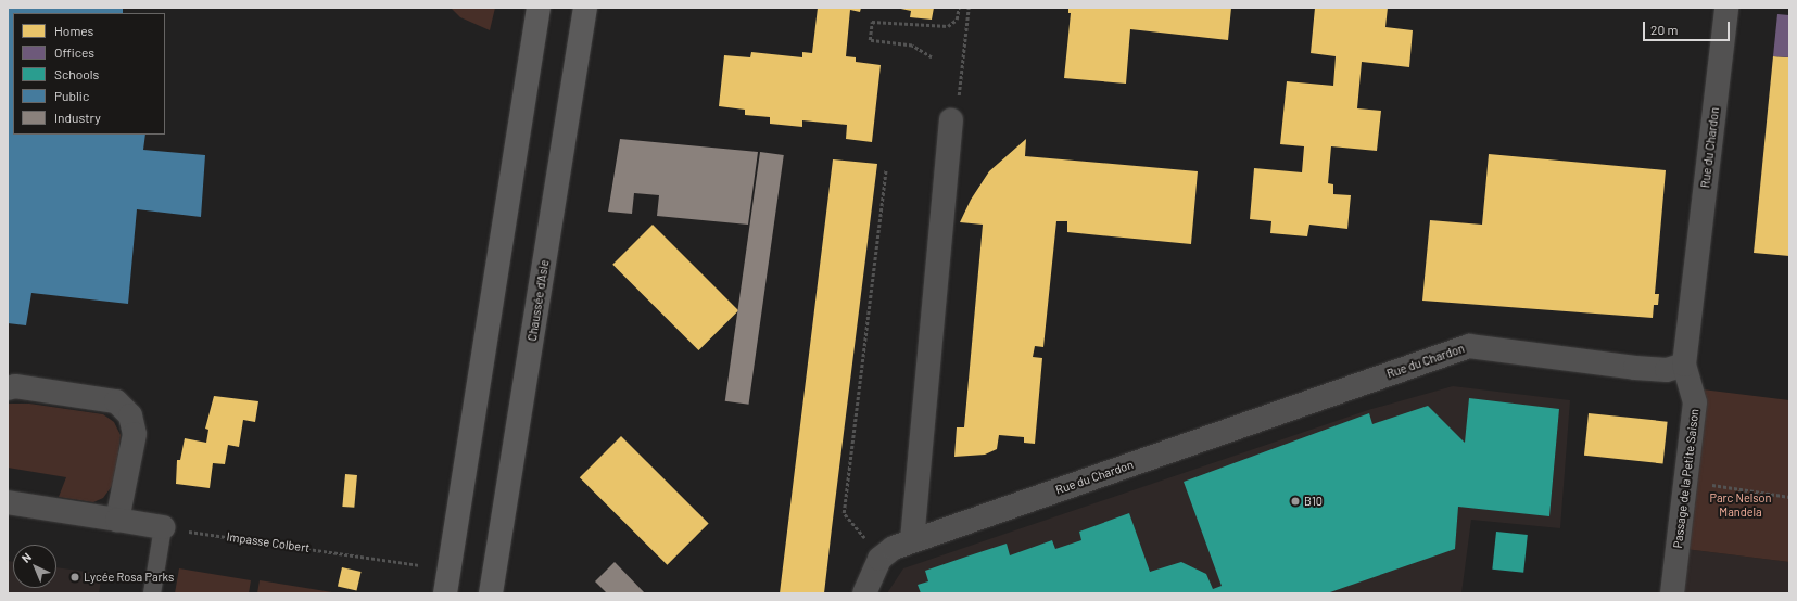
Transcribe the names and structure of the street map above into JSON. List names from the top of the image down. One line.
{"streets":{"main road":["Chaussée d'Asie"],"street":["Rue du Chardon","Passage de la Petite Saison"],"path":["Impasse Colbert"]},"crossings":[["Rue du Chardon","Passage de la Petite Saison"]],"parks":["Parc Nelson Mandela"],"places":["B10","Lycée Rosa Parks"],"legend":["Homes","Offices","Schools","Public","Industry"],"scale_bar":"20 m","north":"top left"}
